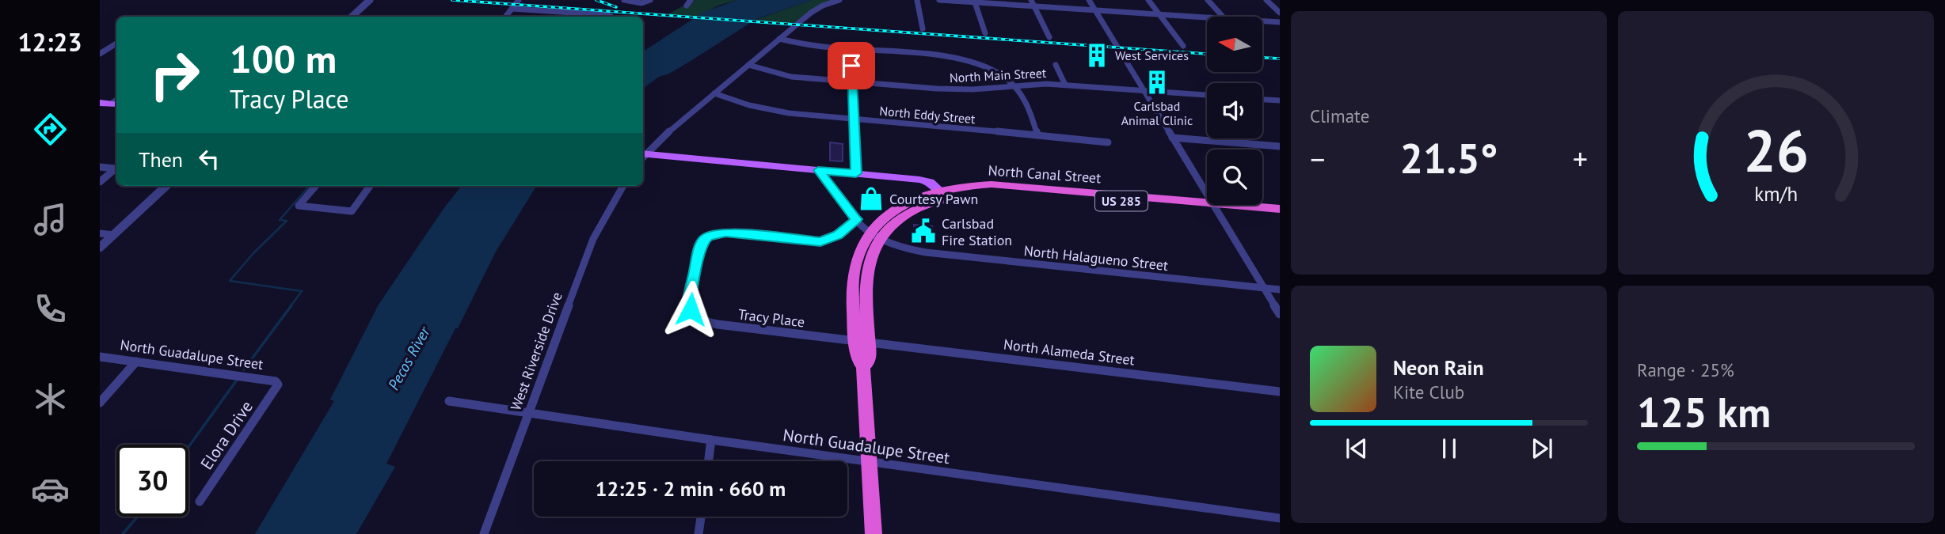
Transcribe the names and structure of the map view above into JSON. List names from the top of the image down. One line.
{"streets":{"highway":["North Canal Street","US 285"],"street":["North Main Street","North Eddy Street","North Halagueno Street","Tracy Place","West Riverside Drive","North Alameda Street","North Guadalupe Street","Elora Drive"]},"crossings":[["North Canal Street","US 285"],["North Canal Street","North Halagueno Street"],["US 285","North Halagueno Street"],["US 285","Tracy Place"],["US 285","North Alameda Street"],["US 285","North Guadalupe Street"],["Tracy Place","North Alameda Street"],["West Riverside Drive","North Guadalupe Street"],["North Guadalupe Street","Elora Drive"]],"water":["Pecos River"],"places":{"building":["West Services","Carlsbad Animal Clinic"],"shop":["Courtesy Pawn"],"public building":["Carlsbad Fire Station"]},"north":"left","page":{"tabs":"12:23","tile":["Climate",["Range · 25%","125 km"]],"turn":["100 m","Tracy Place"],"then":"Then","heat":["−","21.5°","+"],"song":["Neon Rain","Kite Club"],"limit":"30","trip":"12:25 · 2 min · 660 m","gauge":["26","km/h"]}}
